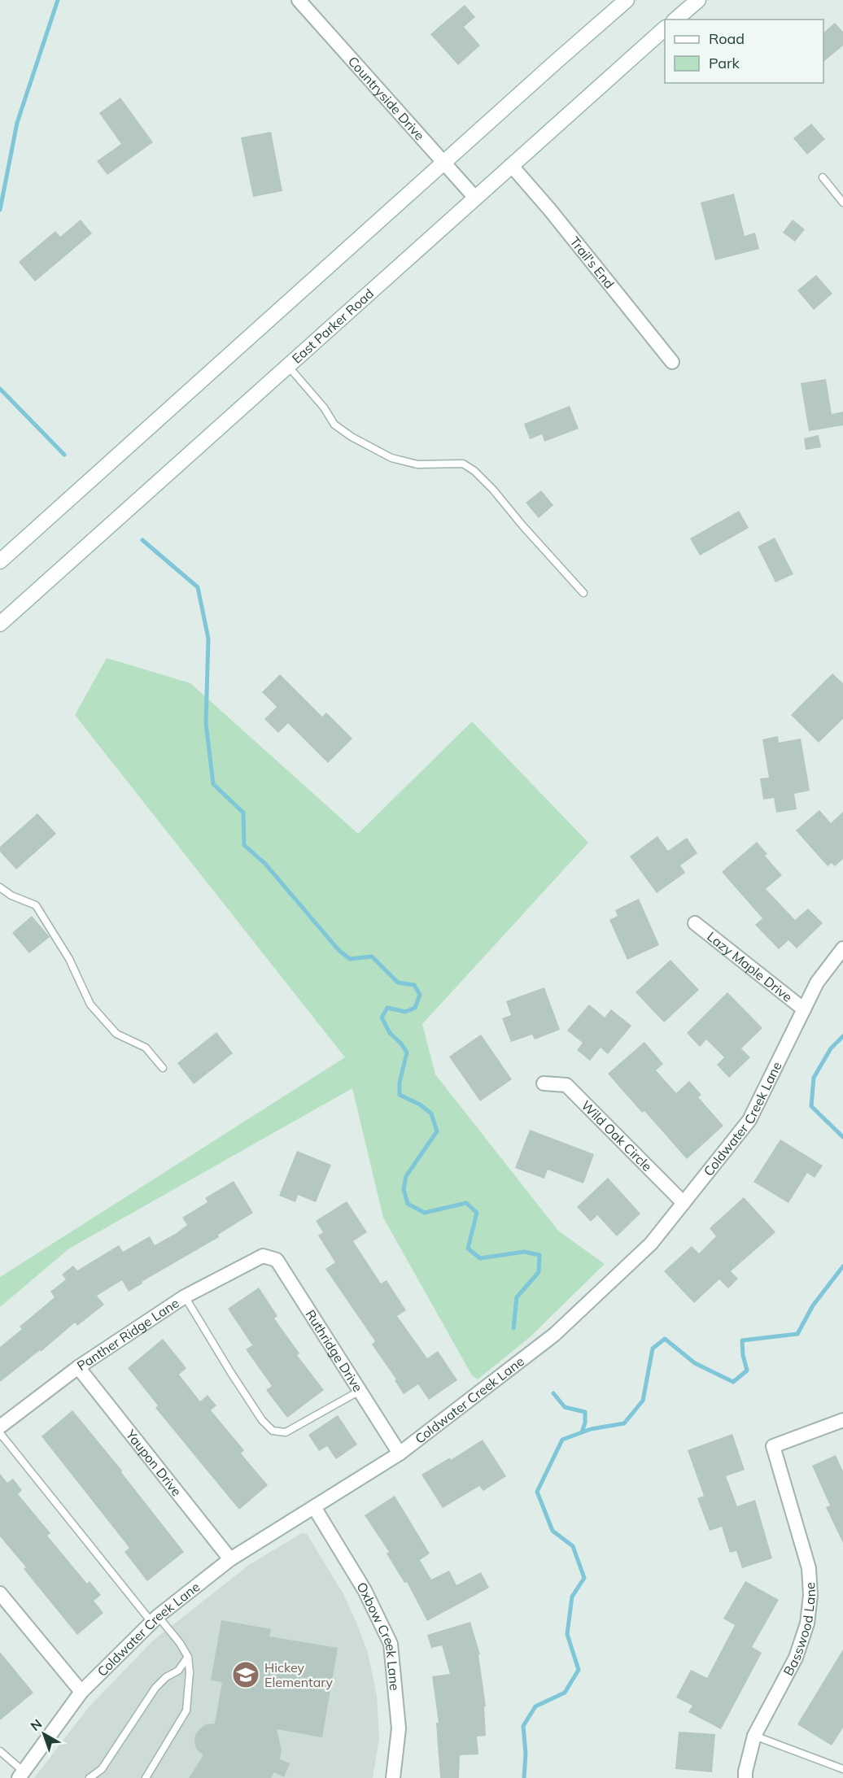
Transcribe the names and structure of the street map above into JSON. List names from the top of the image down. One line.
{"streets":{"main road":["East Parker Road"],"street":["Countryside Drive","Trail's End","Lazy Maple Drive","Coldwater Creek Lane","Wild Oak Circle","Panther Ridge Lane","Ruthridge Drive","Yaupon Drive","Basswood Lane","Oxbow Creek Lane"]},"crossings":[["Countryside Drive","East Parker Road"],["Trail's End","East Parker Road"],["Lazy Maple Drive","Coldwater Creek Lane"],["Coldwater Creek Lane","Wild Oak Circle"],["Coldwater Creek Lane","Ruthridge Drive"],["Coldwater Creek Lane","Yaupon Drive"],["Coldwater Creek Lane","Oxbow Creek Lane"],["Panther Ridge Lane","Ruthridge Drive"],["Panther Ridge Lane","Yaupon Drive"]],"places":{"school or university":["Hickey Elementary"]},"legend":["Road","Park"],"north":"top left"}
